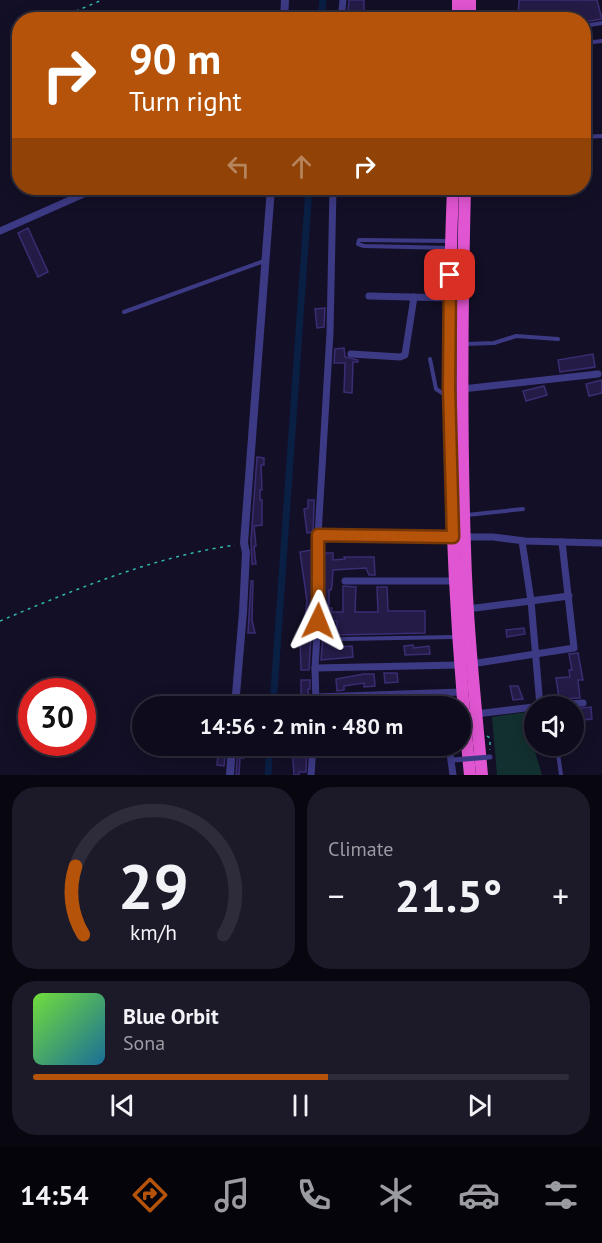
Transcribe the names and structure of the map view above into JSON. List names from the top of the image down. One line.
{"page":{"turn":["90 m","Turn right"],"limit":"30","trip":"14:56 · 2 min · 480 m","tile":"Climate","heat":["−","21.5°","+"],"song":["Blue Orbit","Sona"],"tabs":"14:54","gauge":["29","km/h"]}}
